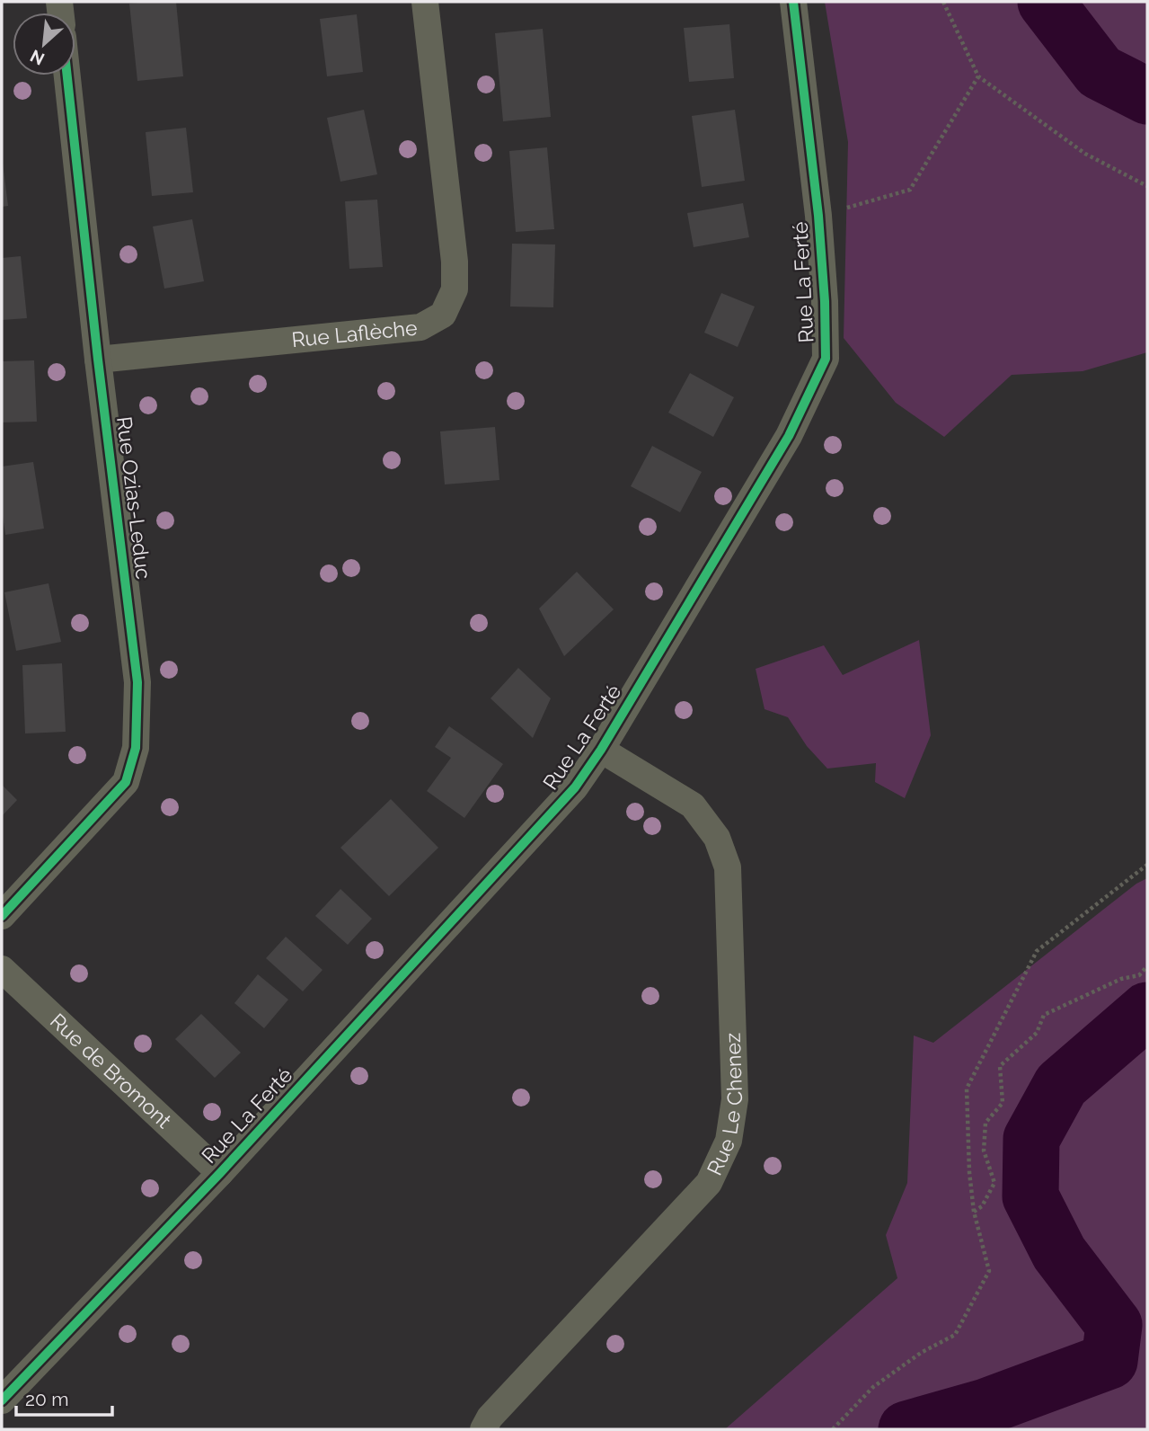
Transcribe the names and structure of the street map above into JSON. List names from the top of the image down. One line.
{"streets":{"street":["Rue La Ferté","Rue Laflèche","Rue Ozias-Leduc","Rue de Bromont","Rue Le Chenez"]},"crossings":[["Rue La Ferté","Rue de Bromont"],["Rue La Ferté","Rue Le Chenez"],["Rue Laflèche","Rue Ozias-Leduc"]],"scale_bar":"20 m","north":"bottom left"}
